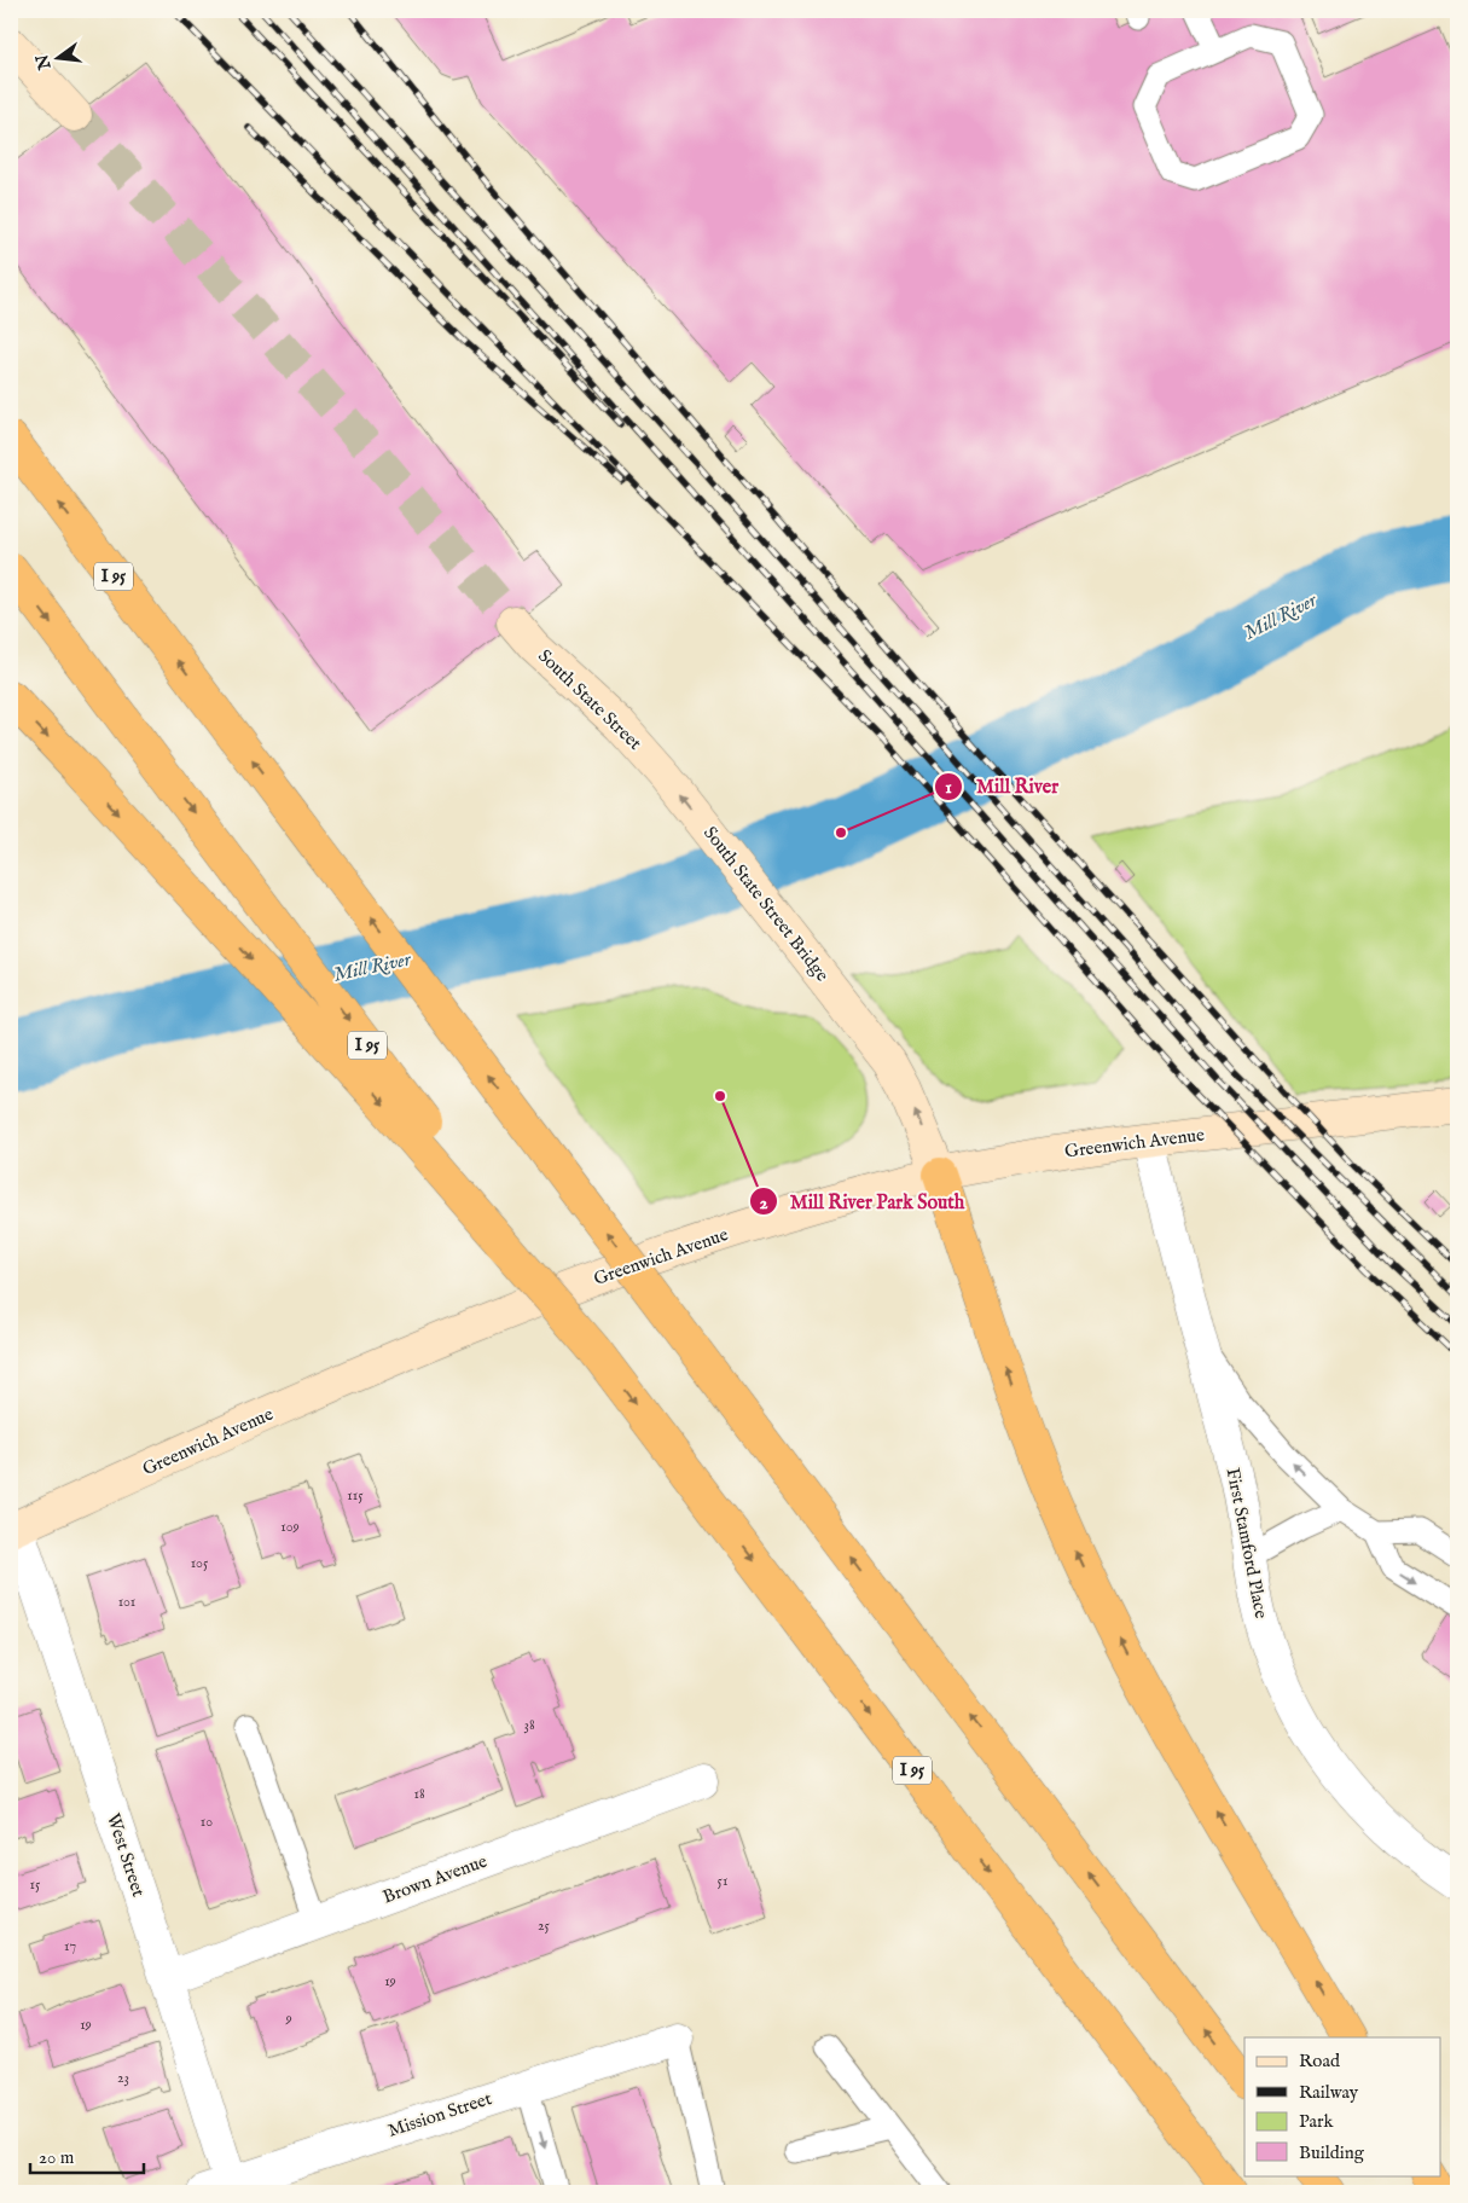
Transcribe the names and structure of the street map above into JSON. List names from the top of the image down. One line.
{"streets":{"highway":["I 95"],"main road":["South State Street","South State Street Bridge","Greenwich Avenue"],"street":["First Stamford Place","West Street","Brown Avenue","Mission Street"]},"crossings":[["South State Street","South State Street Bridge"],["South State Street Bridge","Greenwich Avenue"],["Greenwich Avenue","First Stamford Place"],["Greenwich Avenue","West Street"],["West Street","Brown Avenue"],["West Street","Mission Street"]],"one_way":["South State Street Bridge"],"water":["Mill River"],"places":["Mill River","Mill River Park South"],"house_numbers":["115","109","105","101","38","18","10","51","15","25","17","19","9","19","23"],"legend":["Road","Railway","Park","Building"],"scale_bar":"20 m","north":"left"}
